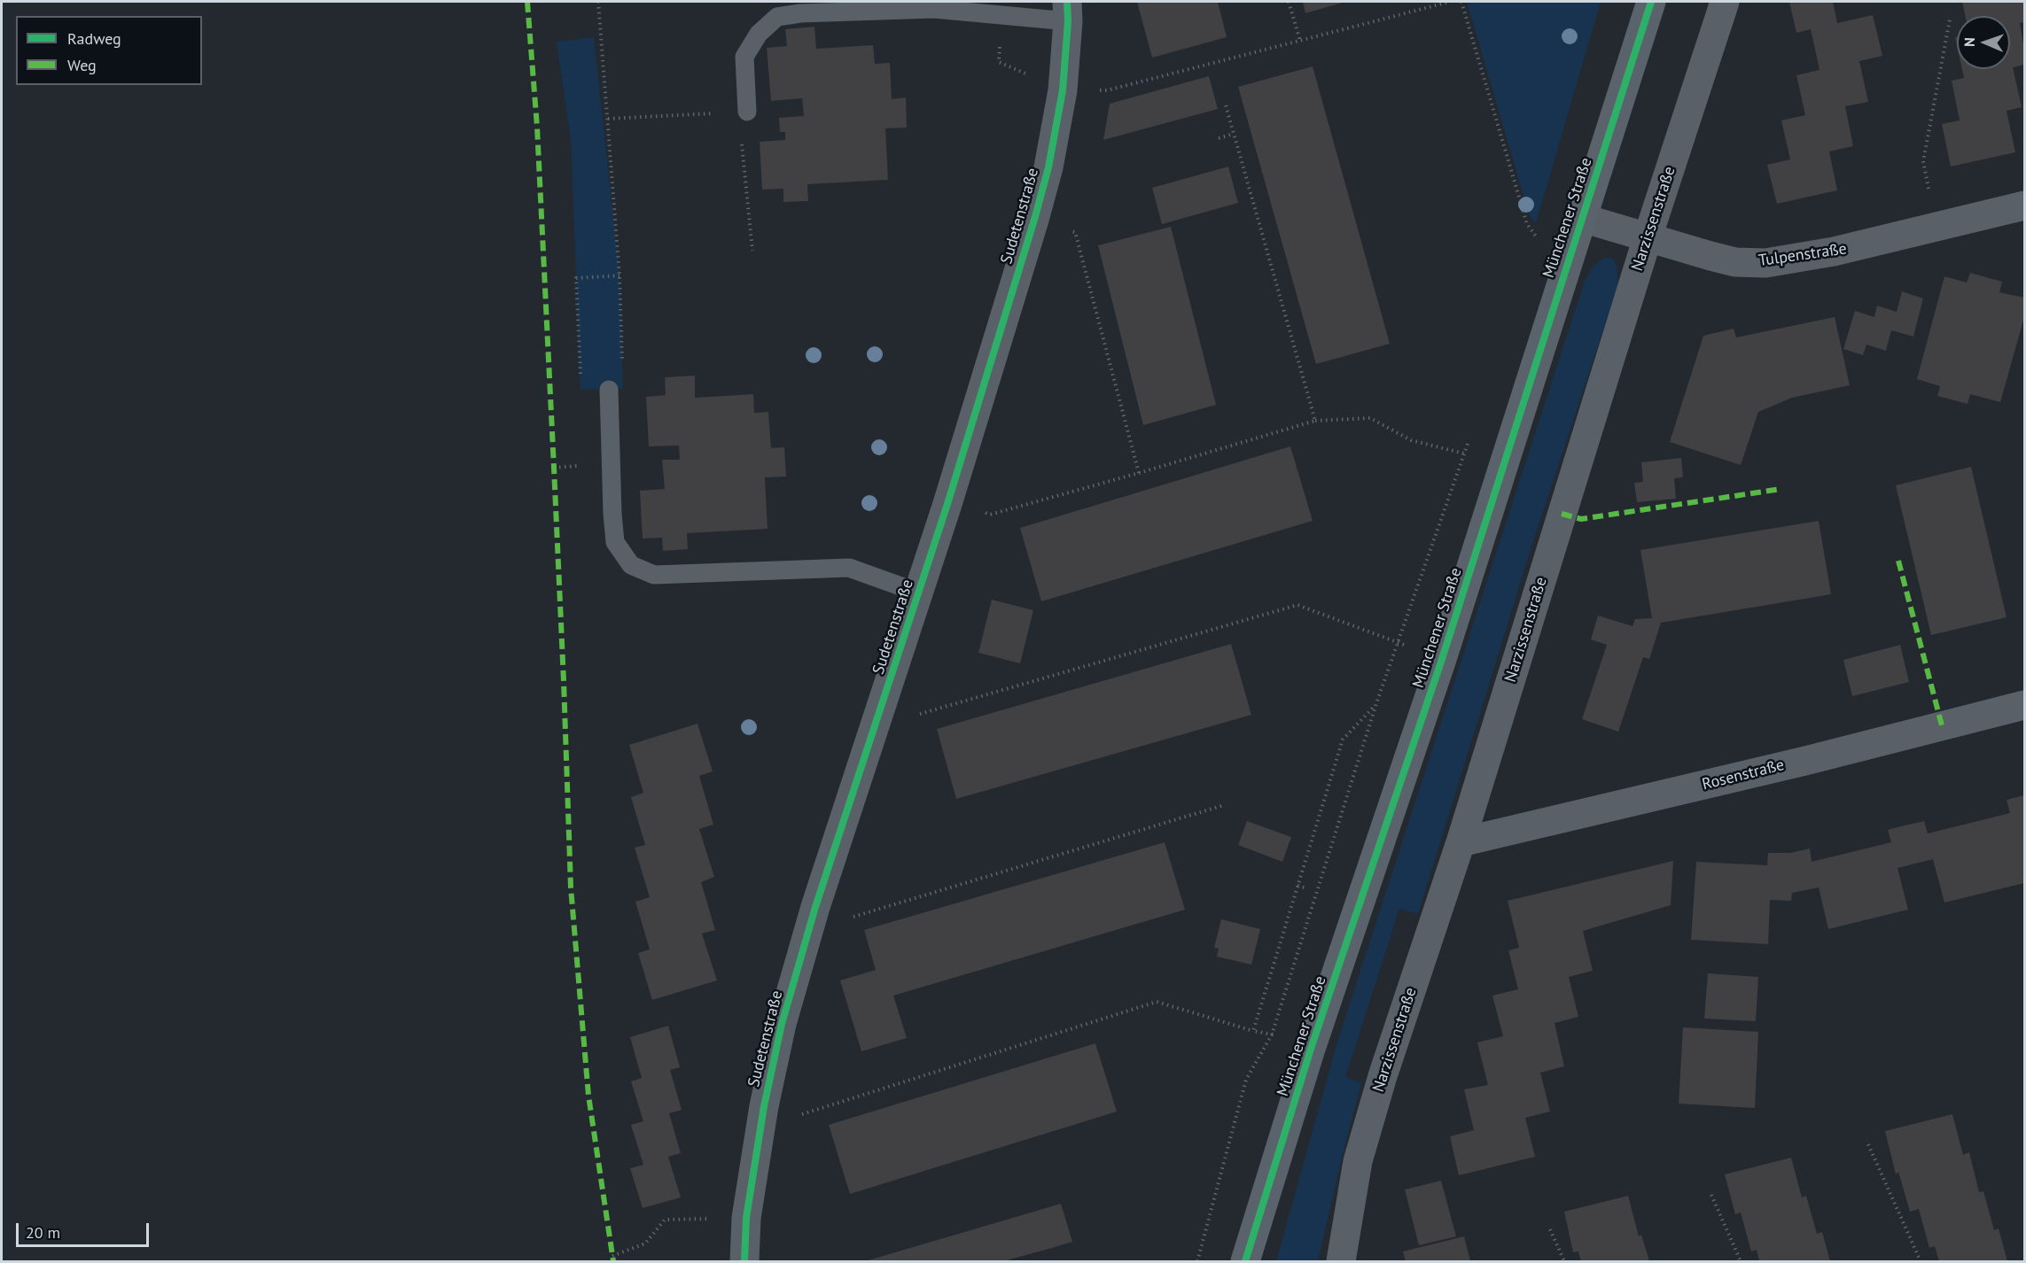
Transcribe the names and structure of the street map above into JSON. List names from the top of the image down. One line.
{"streets":{"street":["Sudetenstraße","Münchener Straße","Narzissenstraße","Tulpenstraße","Rosenstraße"]},"crossings":[["Münchener Straße","Tulpenstraße"],["Narzissenstraße","Tulpenstraße"],["Narzissenstraße","Rosenstraße"]],"legend":["Radweg","Weg"],"scale_bar":"20 m","north":"left"}
